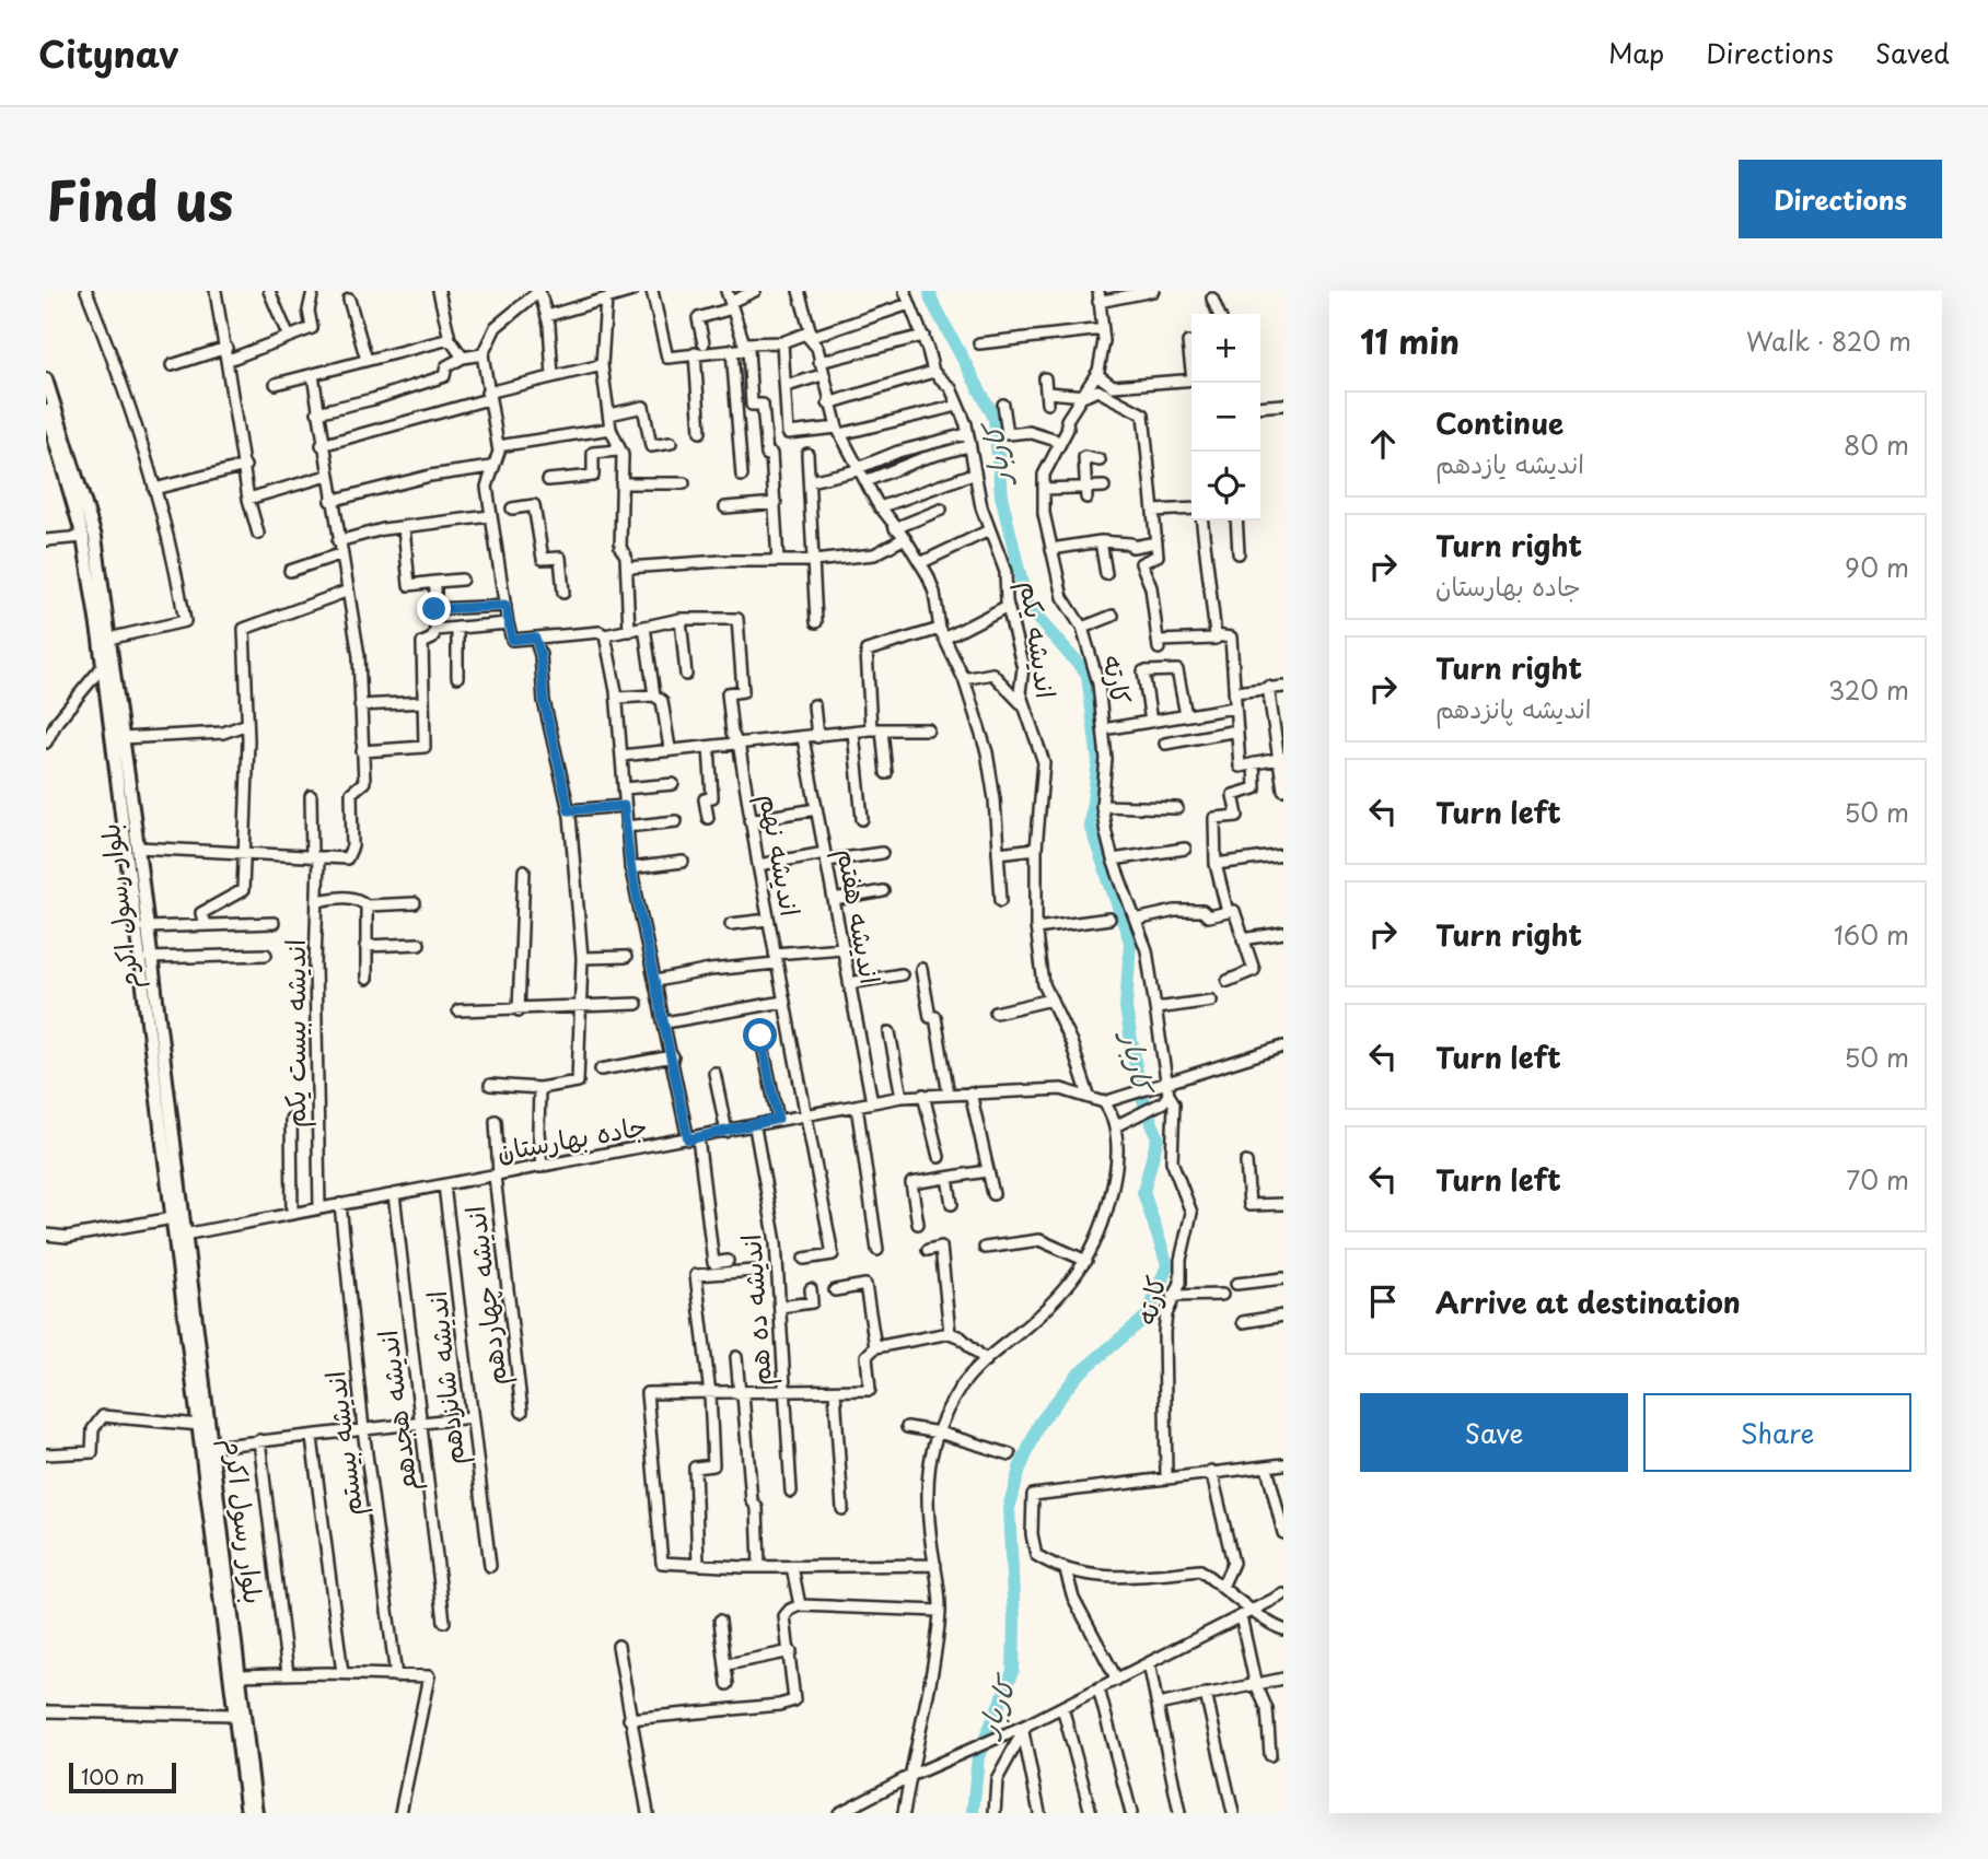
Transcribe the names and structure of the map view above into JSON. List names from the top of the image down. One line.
{"streets":{"main road":["بلوار رسول اکرم"],"street":["اندیشه یکم","کارته","اندیشه نهم","اندیشه هفتم","اندیشه بیست یکم","جاده بهارستان","اندیشه چهاردهم","اندیشه ده هم","اندیشه شانزدهم","اندیشه هجدهم","اندیشه بیستم"]},"crossings":[["اندیشه یکم","جاده بهارستان"],["اندیشه نهم","جاده بهارستان"],["بلوار رسول اکرم","جاده بهارستان"],["اندیشه هفتم","جاده بهارستان"],["اندیشه بیست یکم","جاده بهارستان"],["جاده بهارستان","اندیشه چهاردهم"],["جاده بهارستان","اندیشه ده هم"],["جاده بهارستان","اندیشه شانزدهم"],["جاده بهارستان","اندیشه هجدهم"],["جاده بهارستان","اندیشه بیستم"]],"water":["کاربار"],"scale_bar":"100 m","page":{"header":"Citynav","nav":["Map","Directions","Saved"],"title":"Find us","buttons":["Directions",["Save","Share"]],"heading":["11 min","Walk · 820 m"],"map_buttons":["+","−"],"list":[["Continue","اندیشه یازدهم","80 m"],["Turn right","جاده بهارستان","90 m"],["Turn right","اندیشه پانزدهم","320 m"],["Turn left","50 m"],["Turn right","160 m"],["Turn left","50 m"],["Turn left","70 m"],"Arrive at destination"],"scale":"100 m"}}
